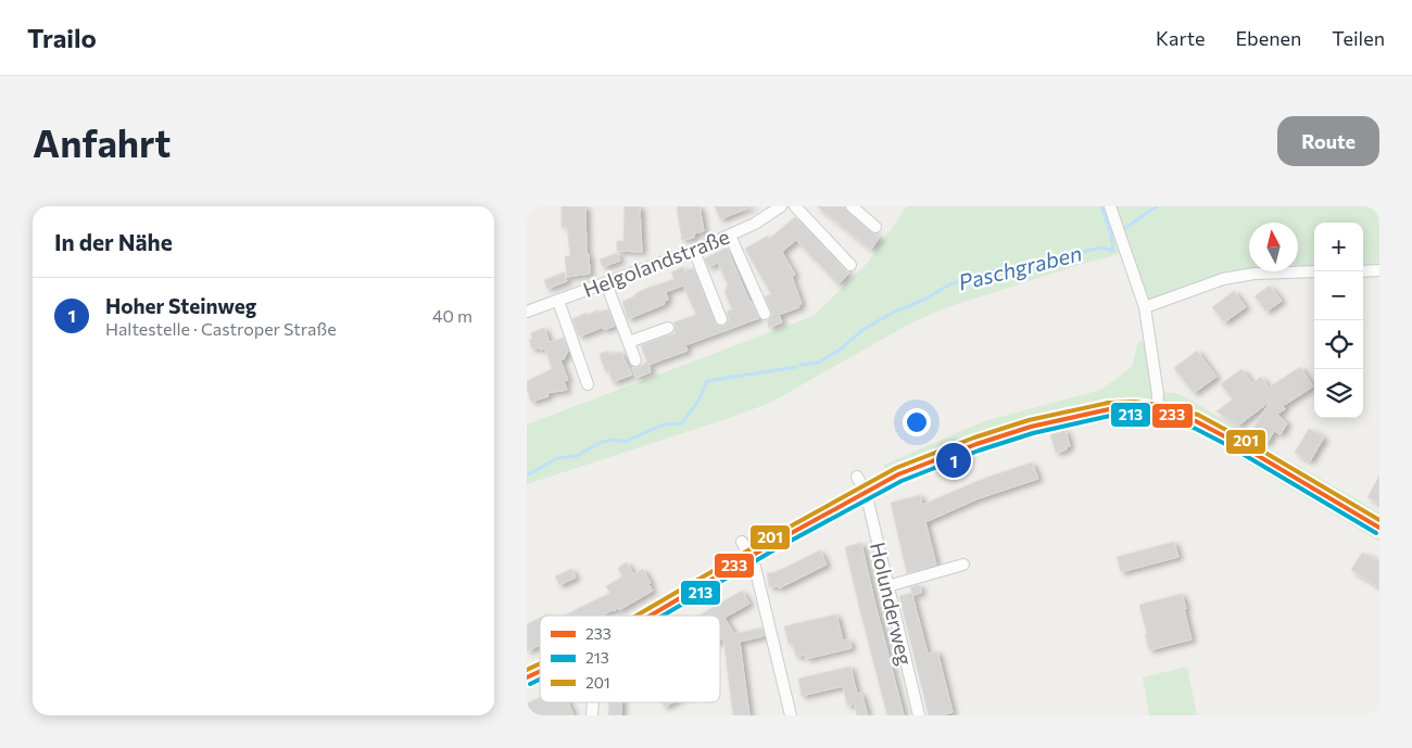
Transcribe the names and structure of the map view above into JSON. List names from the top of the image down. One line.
{"streets":{"street":["Helgolandstraße","Holunderweg"]},"water":["Paschgraben"],"lines":["transit line 201","transit line 233","transit line 213"],"legend":["233","213","201"],"north":"top","page":{"header":"Trailo","nav":["Karte","Ebenen","Teilen"],"buttons":"Route","title":"Anfahrt","heading":"In der Nähe","map_buttons":["+","−"],"list":[{"mark":"1","name":"Hoher Steinweg","note":"Haltestelle · Castroper Straße","value":"40 m"}],"pins":"1"}}
